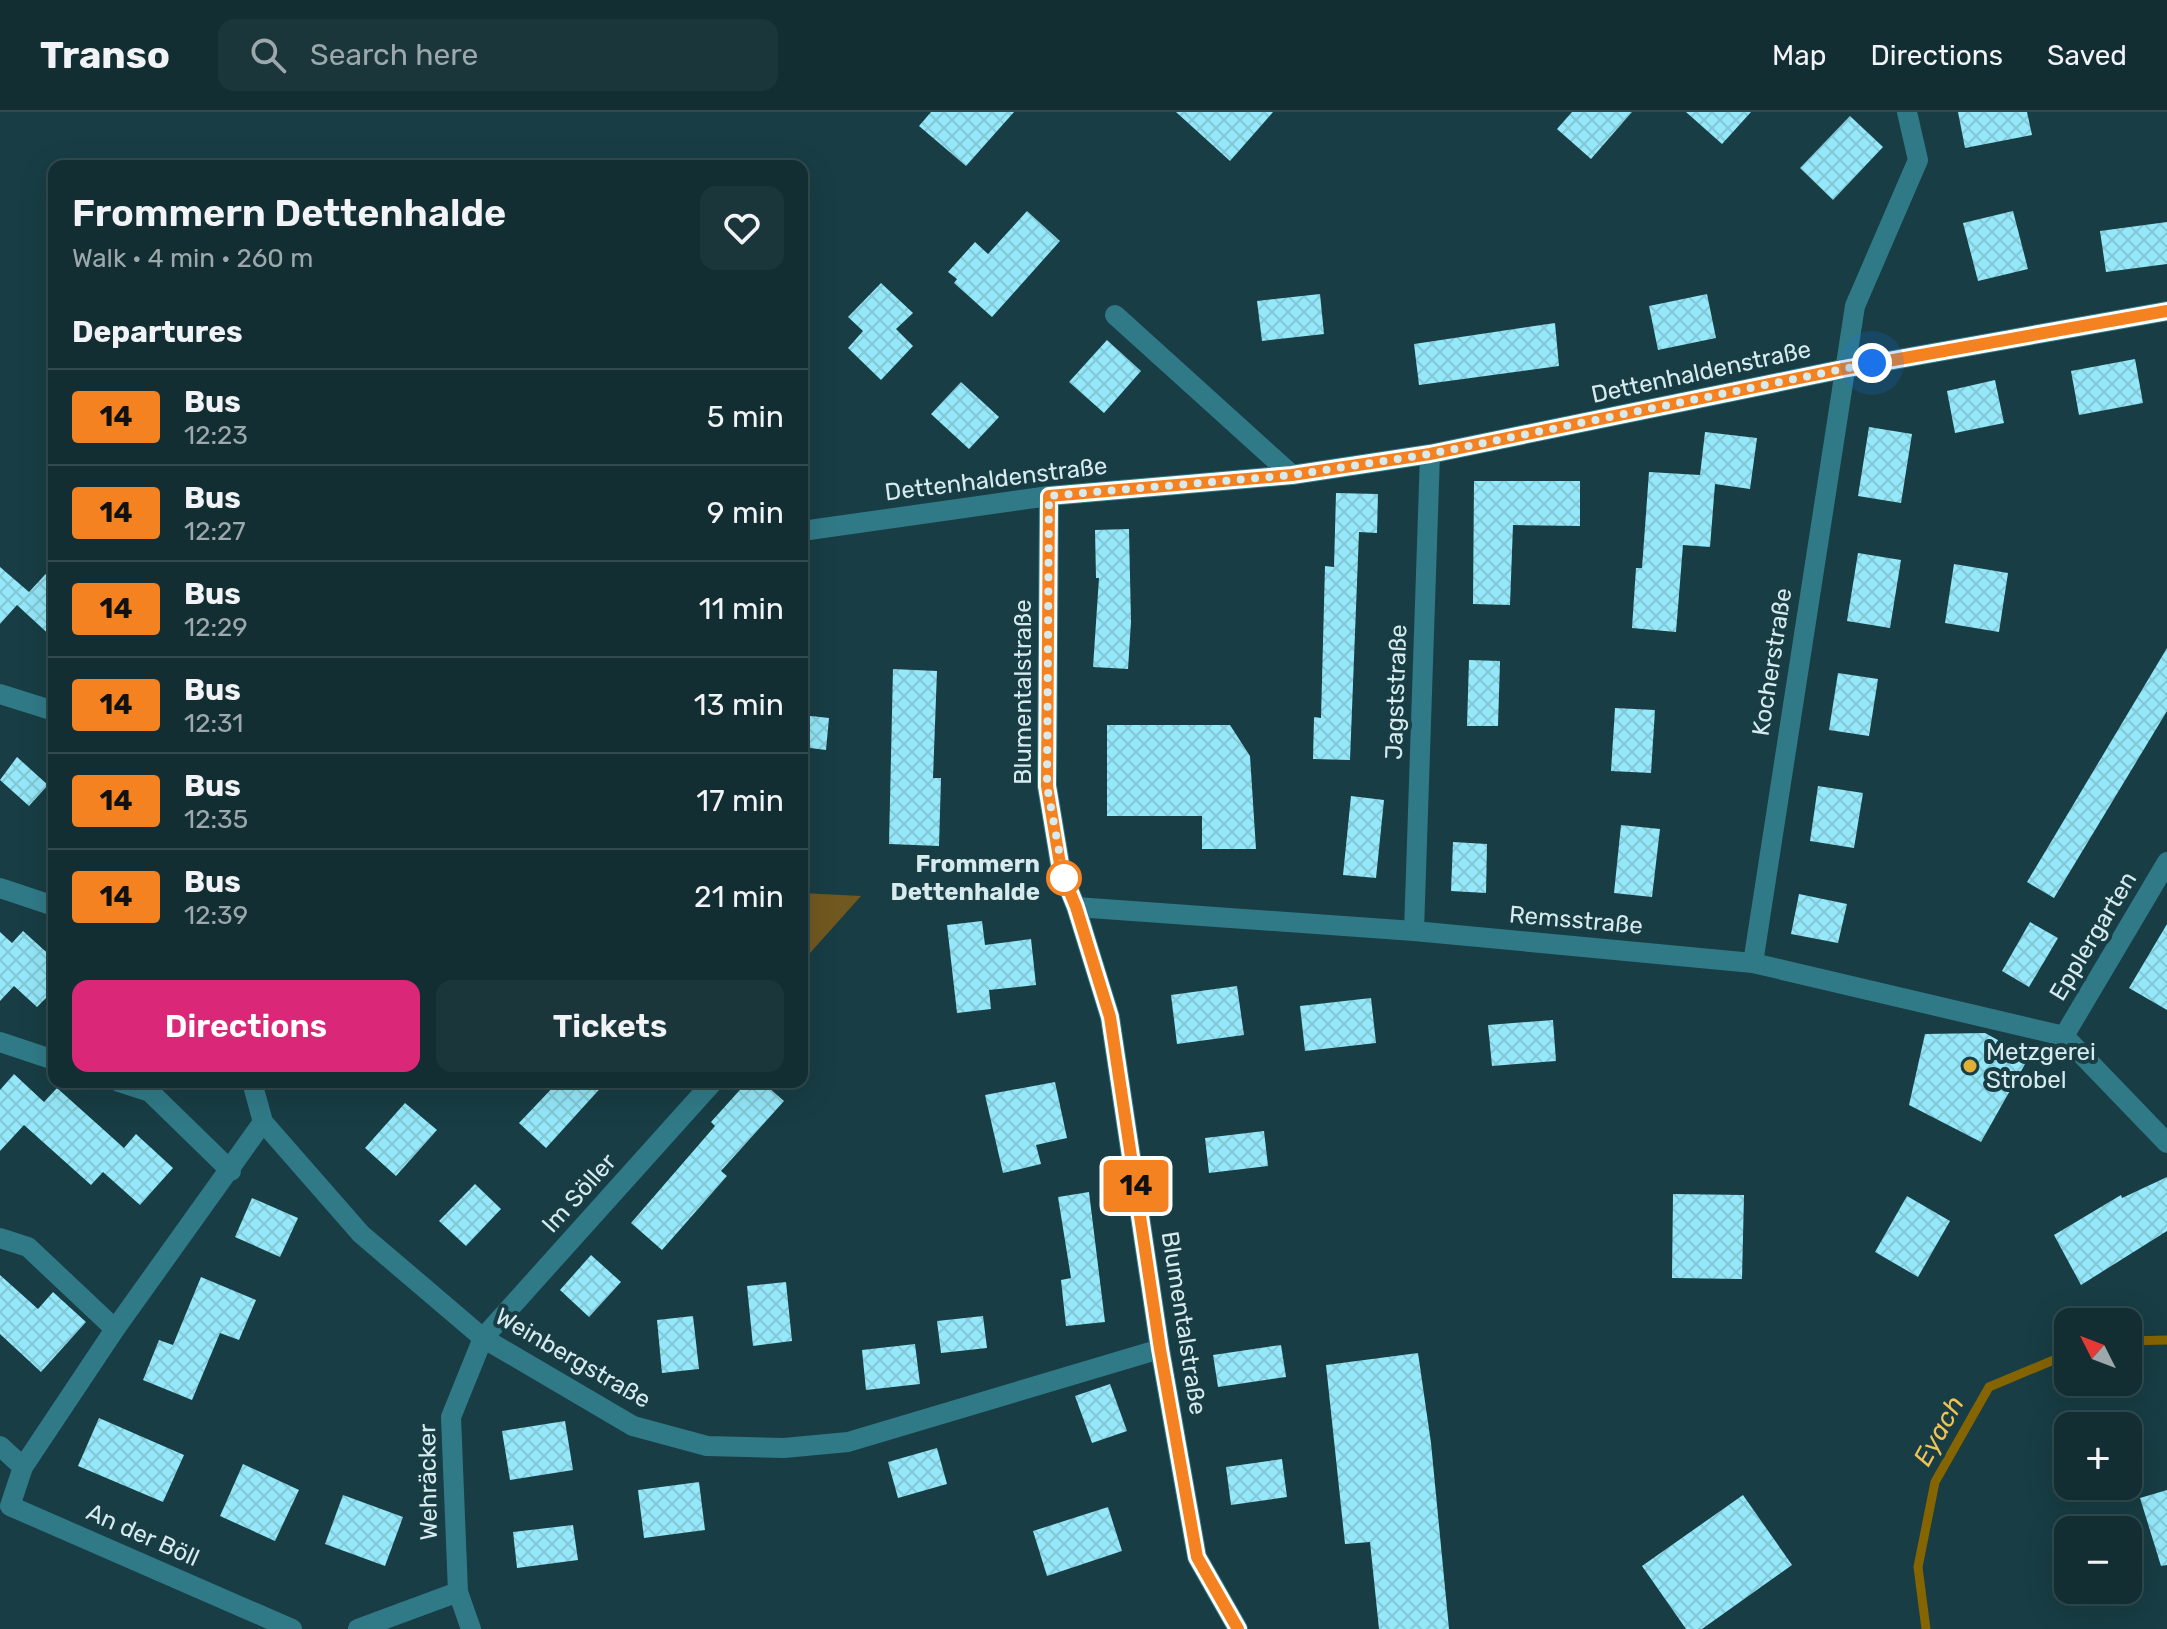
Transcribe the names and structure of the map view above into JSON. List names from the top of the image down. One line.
{"streets":{"street":["Dettenhaldenstraße","Kocherstraße","Blumentalstraße","Jagststraße","Remsstraße","Epplergarten","Im Söller","Weinbergstraße","Wehräcker","An der Böll"]},"crossings":[["Dettenhaldenstraße","Kocherstraße"],["Dettenhaldenstraße","Blumentalstraße"],["Dettenhaldenstraße","Jagststraße"],["Kocherstraße","Remsstraße"],["Blumentalstraße","Remsstraße"],["Blumentalstraße","Weinbergstraße"],["Jagststraße","Remsstraße"],["Remsstraße","Epplergarten"],["Im Söller","Weinbergstraße"],["Im Söller","Wehräcker"],["Weinbergstraße","Wehräcker"],["Weinbergstraße","An der Böll"]],"water":["Eyach"],"places":["Frommern Dettenhalde","Metzgerei Strobel"],"lines":["bus line 14"],"north":"top left","page":{"header":"Transo","search":"Search here","nav":["Map","Directions","Saved"],"on_map":"14","heading":[["Frommern Dettenhalde","Walk · 4 min · 260 m"],"Departures"],"list":[{"mark":"14","name":"Bus","note":"12:23","value":"5 min"},{"mark":"14","name":"Bus","note":"12:27","value":"9 min"},{"mark":"14","name":"Bus","note":"12:29","value":"11 min"},{"mark":"14","name":"Bus","note":"12:31","value":"13 min"},{"mark":"14","name":"Bus","note":"12:35","value":"17 min"},{"mark":"14","name":"Bus","note":"12:39","value":"21 min"}],"buttons":["Directions","Tickets"],"map_buttons":["+","−"]}}
